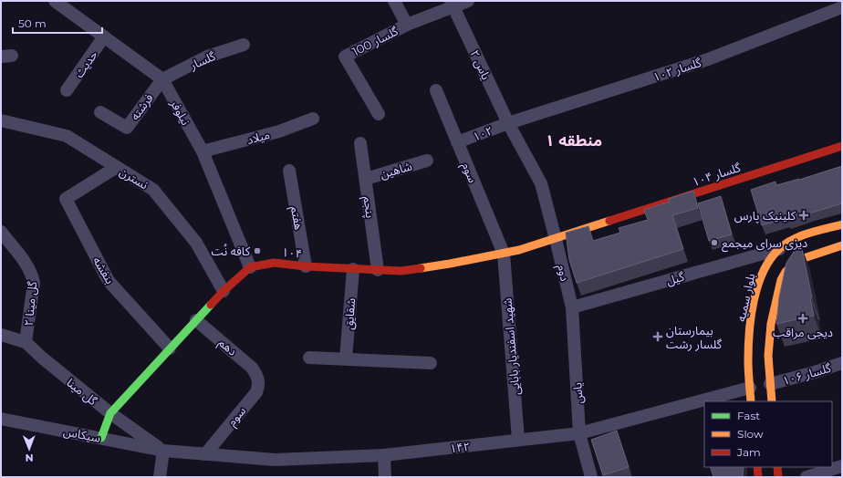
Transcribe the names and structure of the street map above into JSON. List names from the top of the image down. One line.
{"streets":{"street":["گلسار 100","گلسار","حدیث","یاس ۲","گلسار ۱۰۲","فرشته","نیلوفر","۱۰۲","میلاد","شاهین","سوم","گلسار ۱۰۴","نسترن","پنجم","هفتم","۱۰۴","بنفشه","دوم","گیل","بلوار سمیه","گل مینا ۲","شقایق","دهم","شهید اسفندیار بابایی","گلسار ۱۰۶","گل مینا","یاس","سیکاس","۱۴۲"]},"crossings":[["گلسار 100","یاس ۲"],["گلسار","فرشته"],["گلسار","نیلوفر"],["حدیث","نیلوفر"],["یاس ۲","گلسار ۱۰۲"],["یاس ۲","۱۰۲"],["یاس ۲","گلسار ۱۰۴"],["یاس ۲","۱۰۴"],["یاس ۲","دوم"],["گلسار ۱۰۲","۱۰۲"],["فرشته","نیلوفر"],["نیلوفر","میلاد"],["نیلوفر","۱۰۴"],["۱۰۲","سوم"],["شاهین","پنجم"],["سوم","۱۰۴"],["سوم","دهم"],["سوم","شهید اسفندیار بابایی"],["سوم","۱۴۲"],["گلسار ۱۰۴","۱۰۴"],["گلسار ۱۰۴","دوم"],["نسترن","بنفشه"],["پنجم","۱۰۴"],["هفتم","۱۰۴"],["۱۰۴","دوم"],["۱۰۴","شقایق"],["۱۰۴","شهید اسفندیار بابایی"],["دوم","گیل"],["دوم","یاس"],["گیل","بلوار سمیه"],["گیل","یاس"],["بلوار سمیه","گلسار ۱۰۶"],["بلوار سمیه","۱۴۲"],["گل مینا ۲","گل مینا"],["شهید اسفندیار بابایی","۱۴۲"],["گلسار ۱۰۶","۱۴۲"],["گل مینا","سیکاس"],["گل مینا","۱۴۲"],["یاس","۱۴۲"],["سیکاس","۱۴۲"]],"districts":["منطقه ۱"],"places":{"health":["کلینیک پارس","دیجی مراقب","بیمارستان گلسار رشت"],"other":["دیزی سرای میجمع","کافه نُت"]},"legend":["Fast","Slow","Jam"],"scale_bar":"50 m","north":"bottom"}
